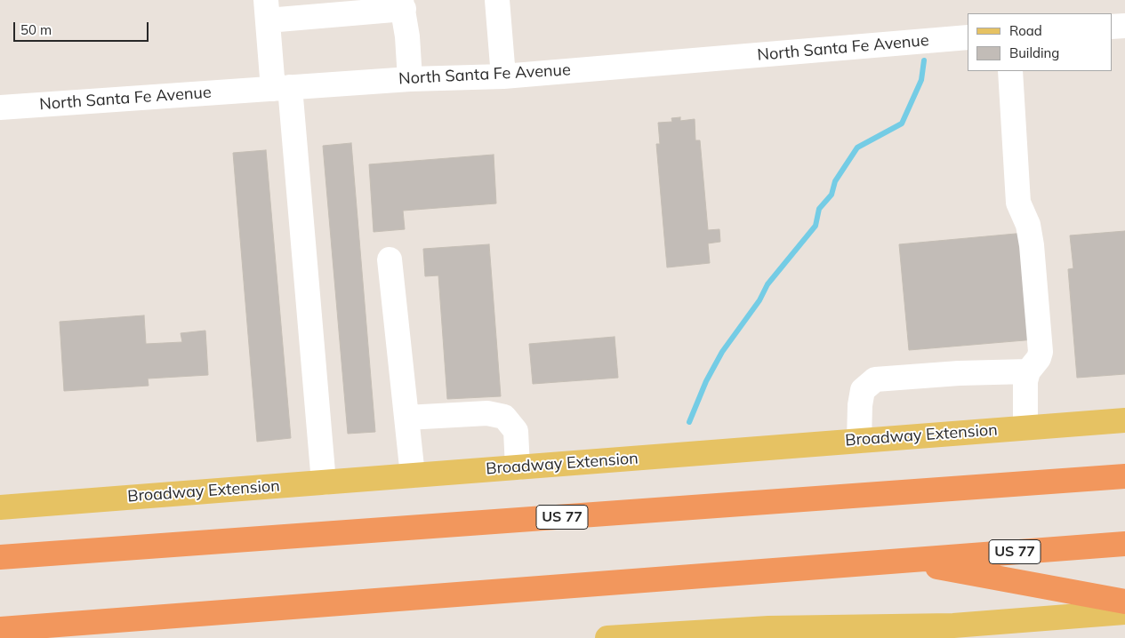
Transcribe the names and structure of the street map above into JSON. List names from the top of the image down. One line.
{"streets":{"highway":["US 77"],"main road":["Broadway Extension"],"street":["North Santa Fe Avenue"]},"legend":["Road","Building"],"scale_bar":"50 m"}
